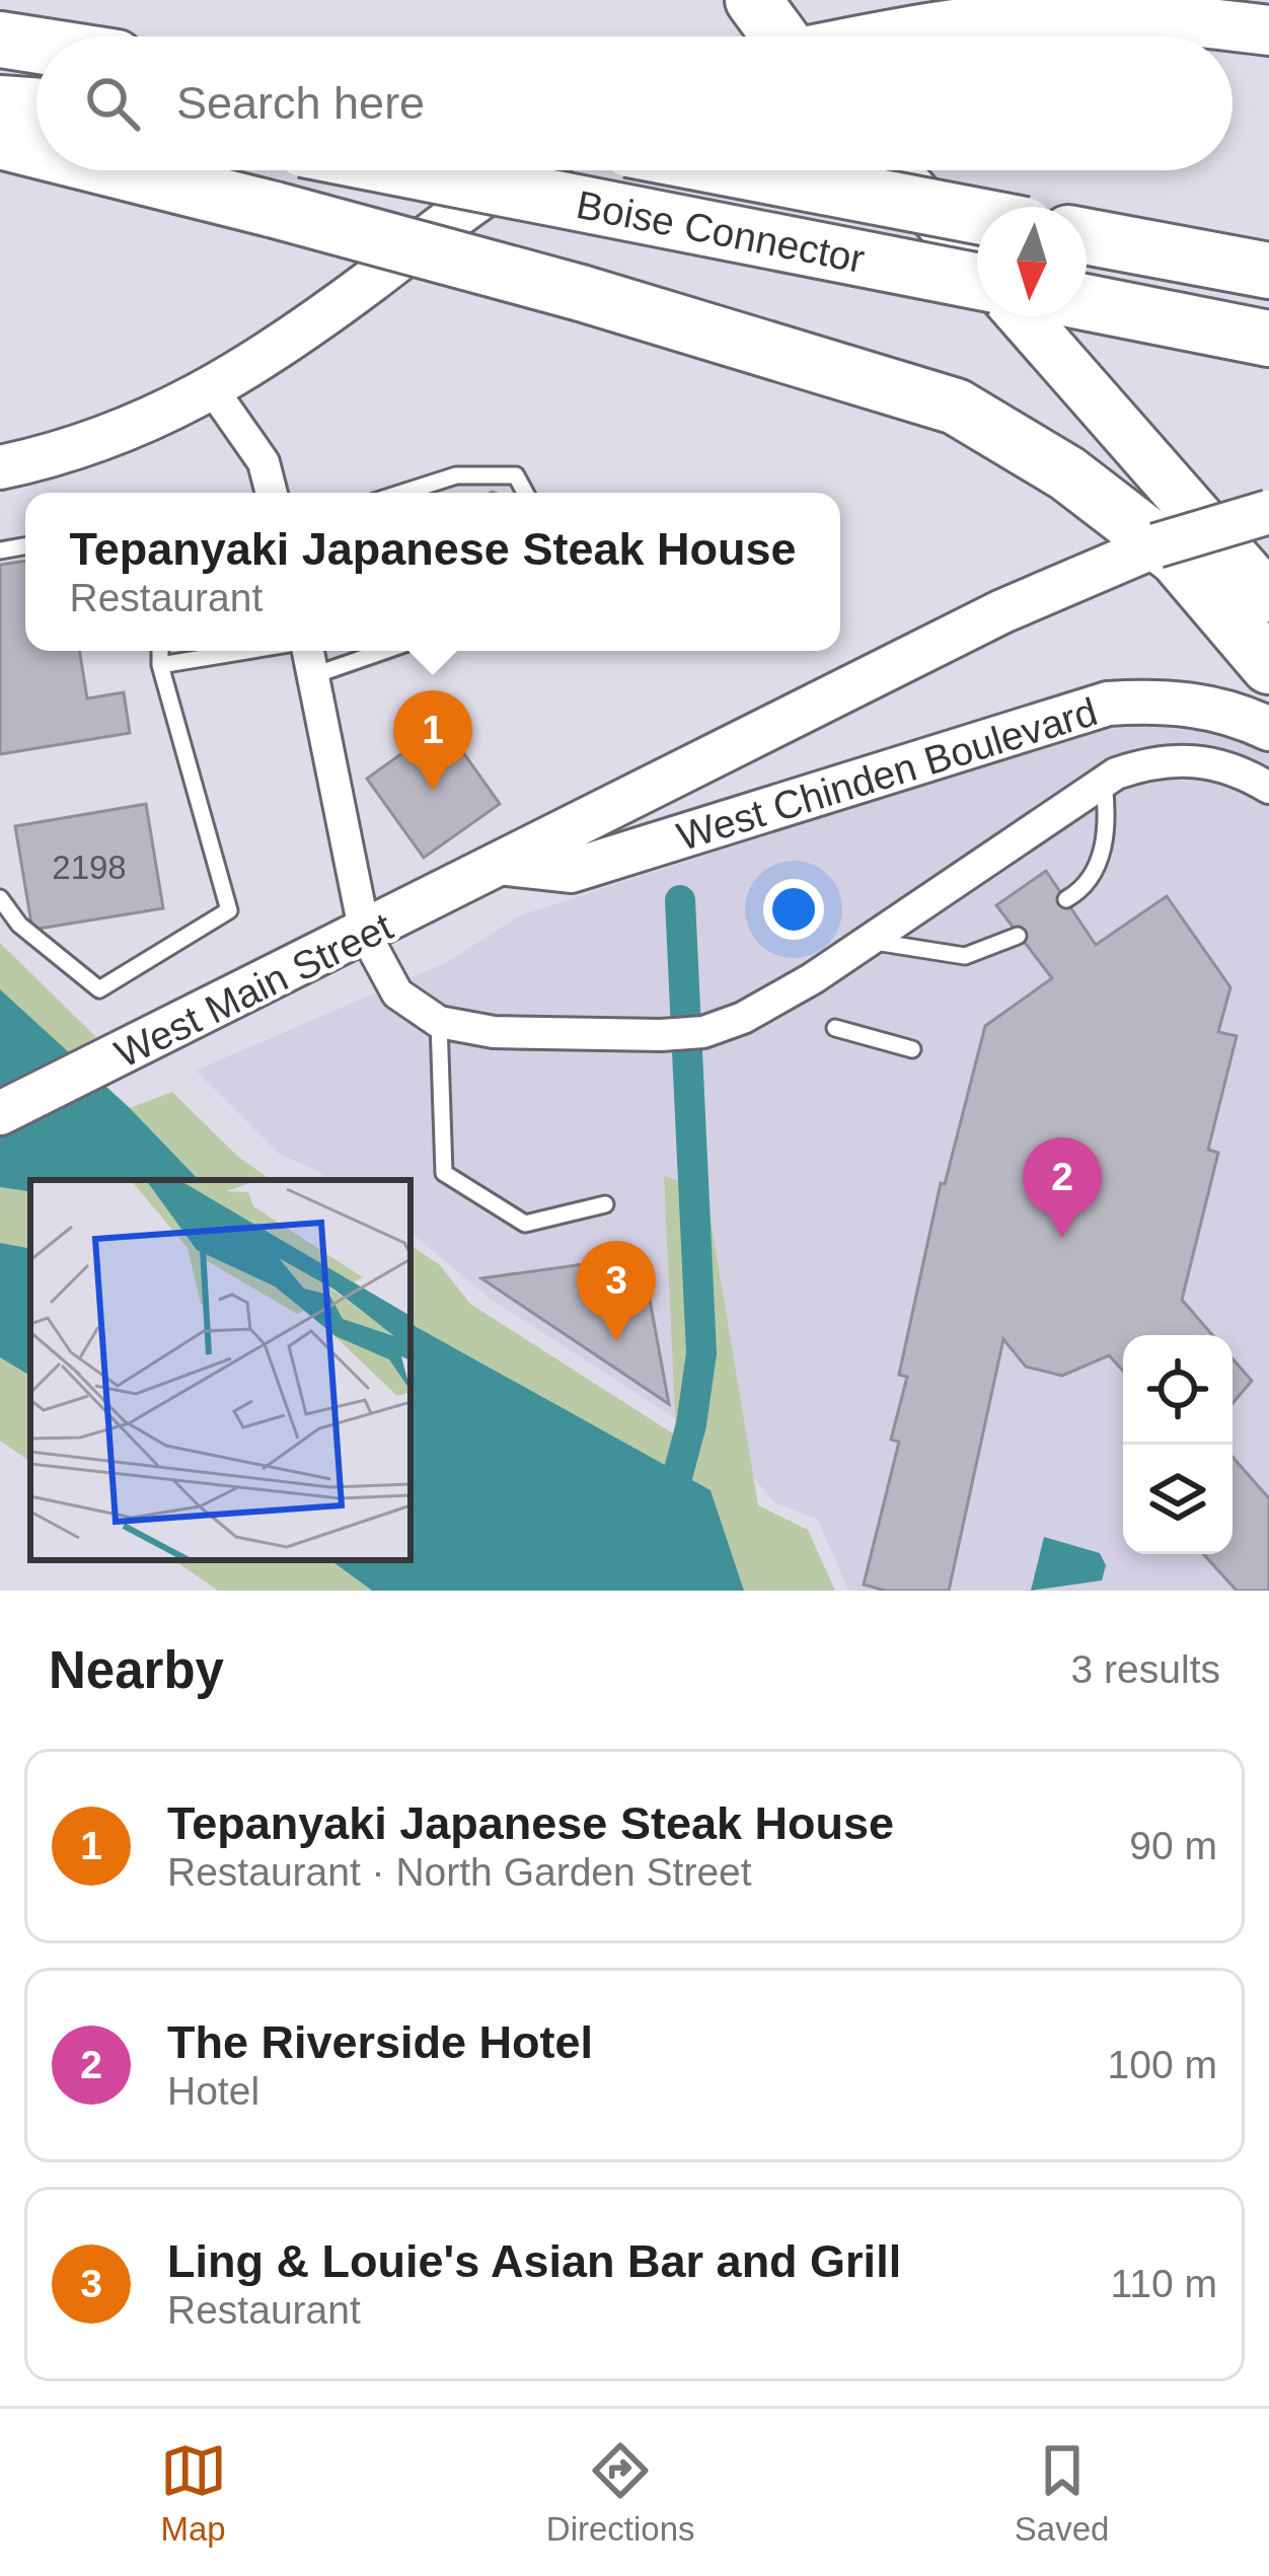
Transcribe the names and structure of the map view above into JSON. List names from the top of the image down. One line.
{"streets":{"highway":["Boise Connector"],"main road":["West Chinden Boulevard","West Main Street"]},"crossings":[["West Chinden Boulevard","West Main Street"]],"house_numbers":["2198"],"north":"bottom","page":{"search":"Search here","popup":["Tepanyaki Japanese Steak House","Restaurant"],"pins":["1","2","3"],"heading":["Nearby","3 results"],"list":[{"mark":"1","name":"Tepanyaki Japanese Steak House","note":"Restaurant · North Garden Street","value":"90 m"},{"mark":"2","name":"The Riverside Hotel","note":"Hotel","value":"100 m"},{"mark":"3","name":"Ling & Louie's Asian Bar and Grill","note":"Restaurant","value":"110 m"}],"nav":["Map","Directions","Saved"]}}
